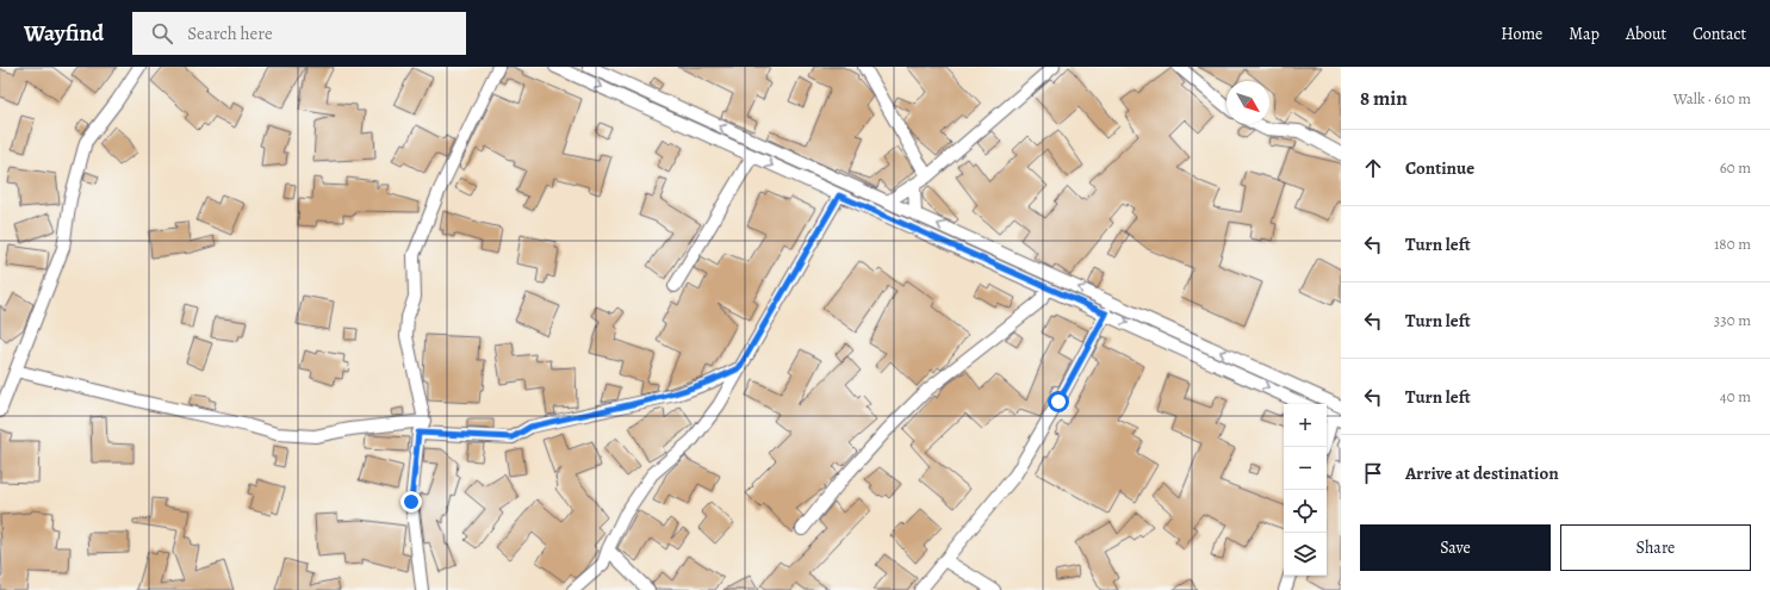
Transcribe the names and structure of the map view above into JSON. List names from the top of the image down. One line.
{"north":"bottom right","page":{"header":"Wayfind","search":"Search here","nav":["Home","Map","About","Contact"],"heading":["8 min","Walk · 610 m"],"list":[["Continue","60 m"],["Turn left","180 m"],["Turn left","330 m"],["Turn left","40 m"],"Arrive at destination"],"map_buttons":["+","−"],"buttons":["Save","Share"]}}
